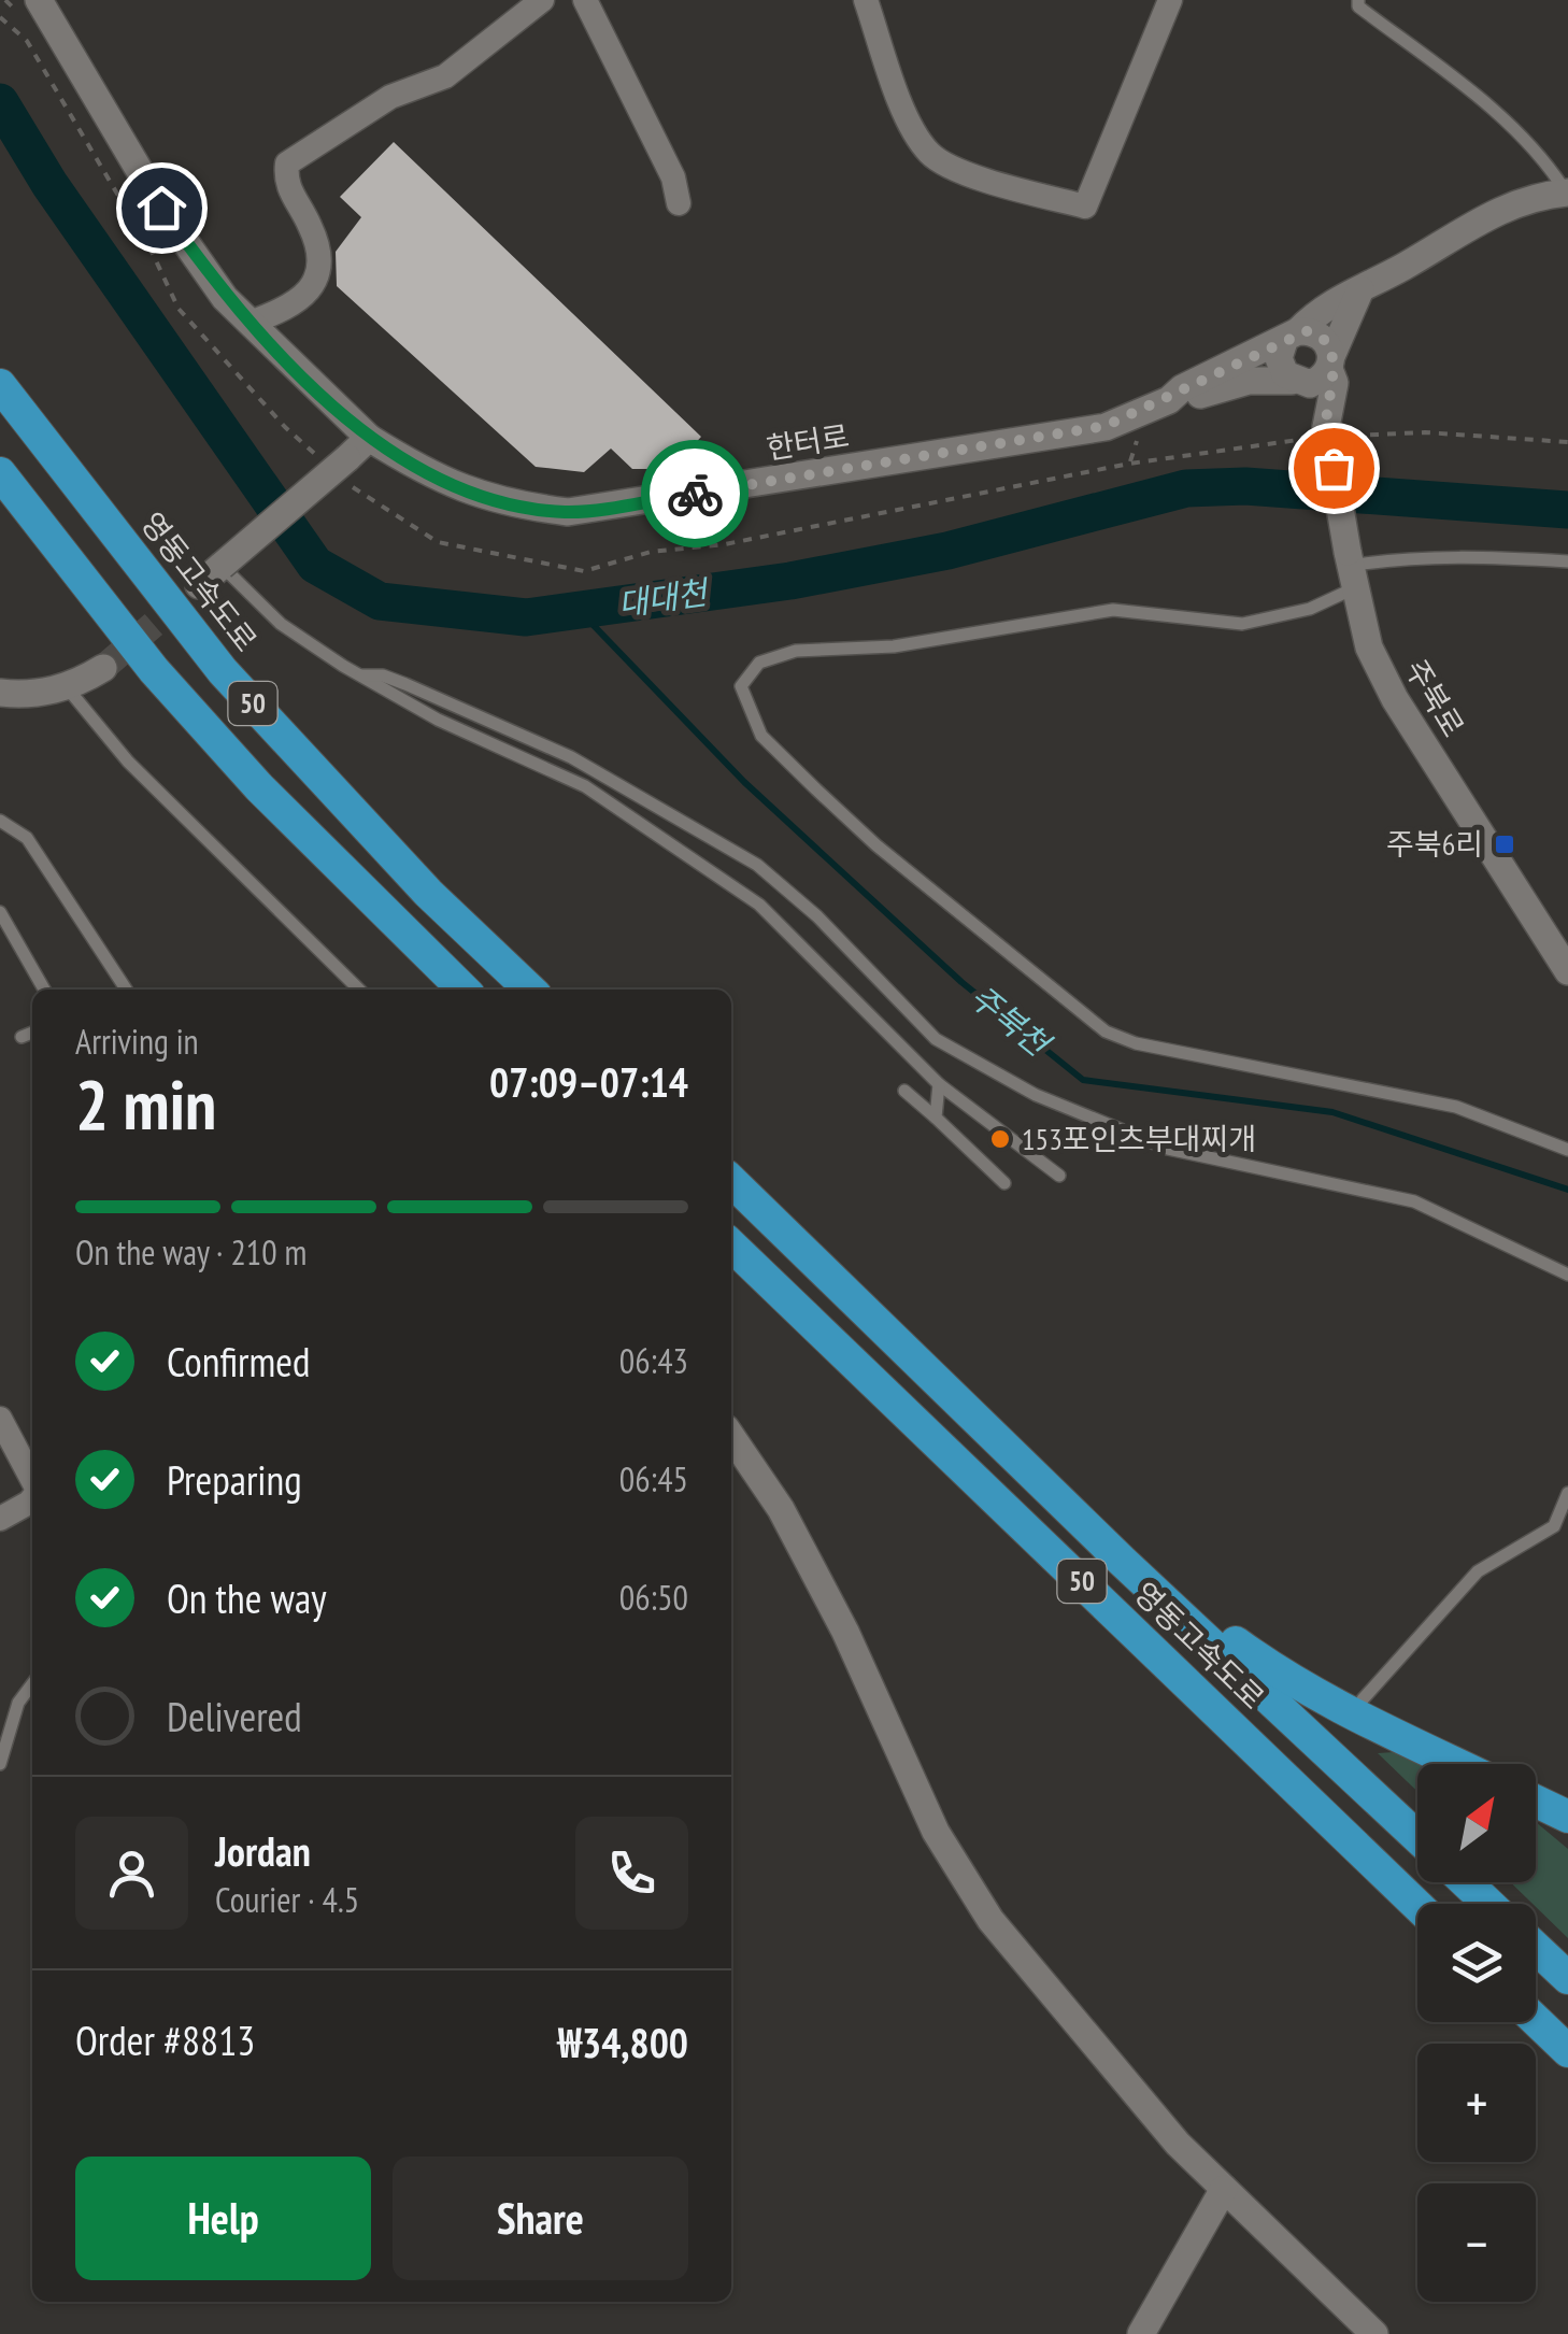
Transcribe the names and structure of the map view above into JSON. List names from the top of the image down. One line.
{"streets":{"highway":["영동고속도로","50"],"street":["한터로","주북로"]},"crossings":[["한터로","주북로"]],"water":["대대천","주북천"],"places":{"transit":["주북6리"],"other":["153포인츠부대찌개"]},"north":"top right","page":{"heading":["2 min","Arriving in","07:09–07:14"],"panel":["Jordan","Courier · 4.5","Order #8813","₩34,800"],"bar":"On the way · 210 m","list":[["Confirmed","06:43"],["Preparing","06:45"],["On the way","06:50"],"Delivered"],"map_buttons":["+","−"],"buttons":["Help","Share"]}}
